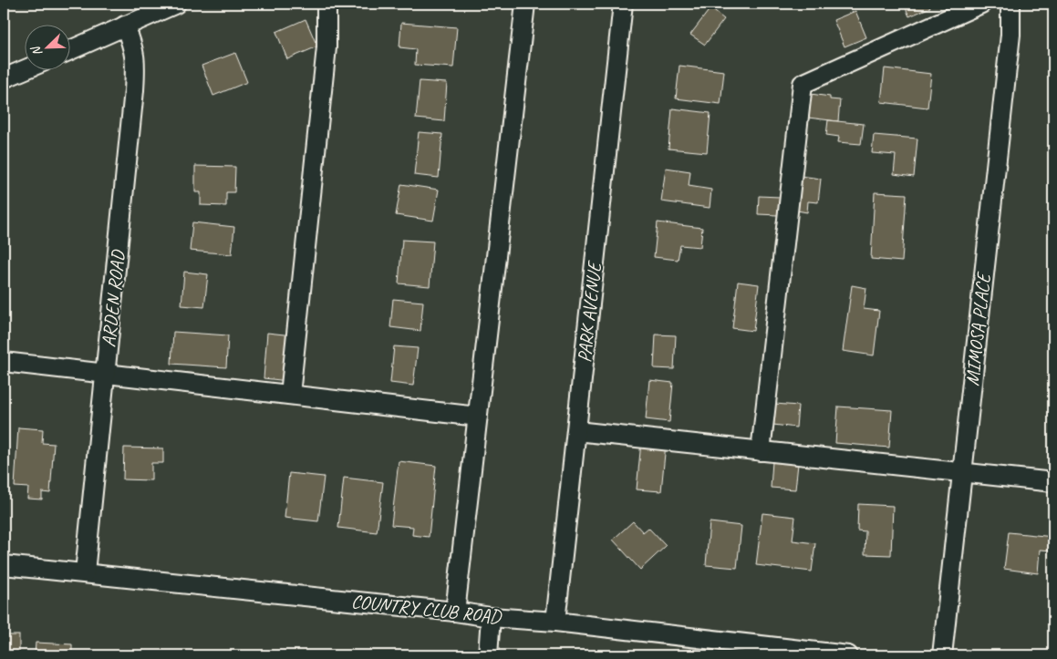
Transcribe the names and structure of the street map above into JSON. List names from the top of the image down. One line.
{"streets":{"street":["ARDEN ROAD","PARK AVENUE","MIMOSA PLACE","COUNTRY CLUB ROAD"]},"crossings":[["ARDEN ROAD","COUNTRY CLUB ROAD"],["PARK AVENUE","COUNTRY CLUB ROAD"]],"north":"bottom left"}
